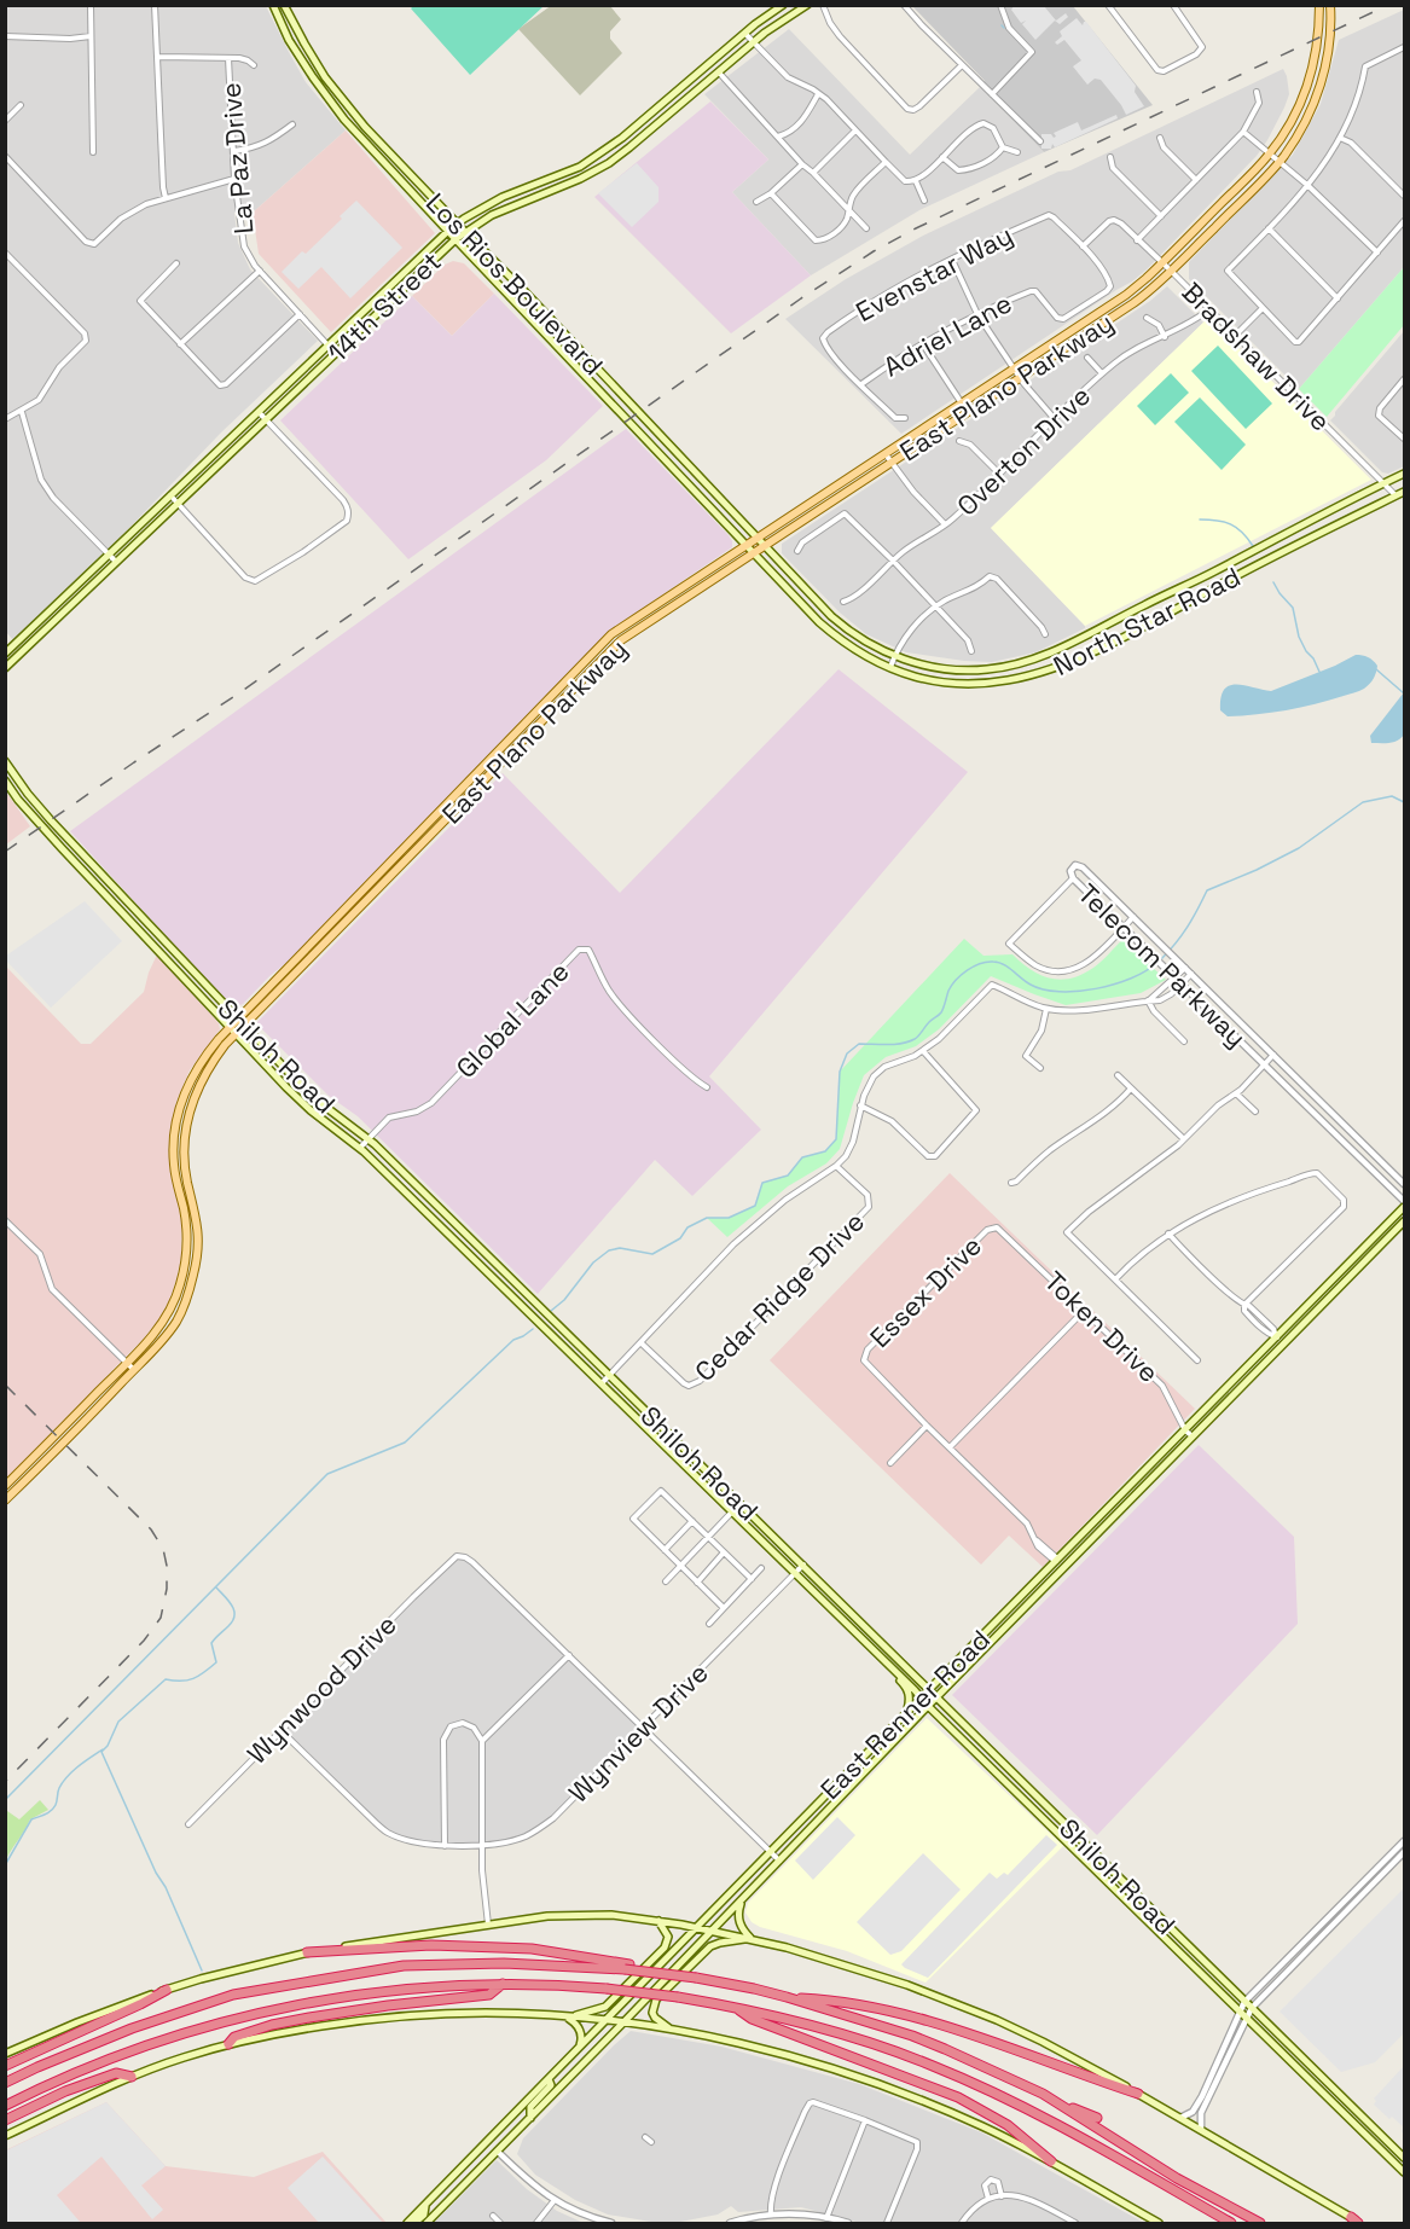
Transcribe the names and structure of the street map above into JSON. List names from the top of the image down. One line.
{"streets":{"main road":["Los Rios Boulevard","14th Street","East Plano Parkway","North Star Road","Shiloh Road","East Renner Road"],"street":["La Paz Drive","Evenstar Way","Adriel Lane","Bradshaw Drive","Overton Drive","Telecom Parkway","Global Lane","Essex Drive","Cedar Ridge Drive","Token Drive","Wynwood Drive","Wynview Drive"]},"crossings":[["La Paz Drive","14th Street"],["Evenstar Way","Adriel Lane"],["Evenstar Way","Bradshaw Drive"],["Los Rios Boulevard","14th Street"],["Los Rios Boulevard","East Plano Parkway"],["Los Rios Boulevard","North Star Road"],["Adriel Lane","Bradshaw Drive"],["Bradshaw Drive","East Plano Parkway"],["Bradshaw Drive","Overton Drive"],["Bradshaw Drive","North Star Road"],["East Plano Parkway","North Star Road"],["East Plano Parkway","Shiloh Road"],["Global Lane","Shiloh Road"],["Shiloh Road","East Renner Road"],["Shiloh Road","Wynview Drive"],["Essex Drive","Token Drive"],["Token Drive","East Renner Road"],["Wynwood Drive","Wynview Drive"]]}
